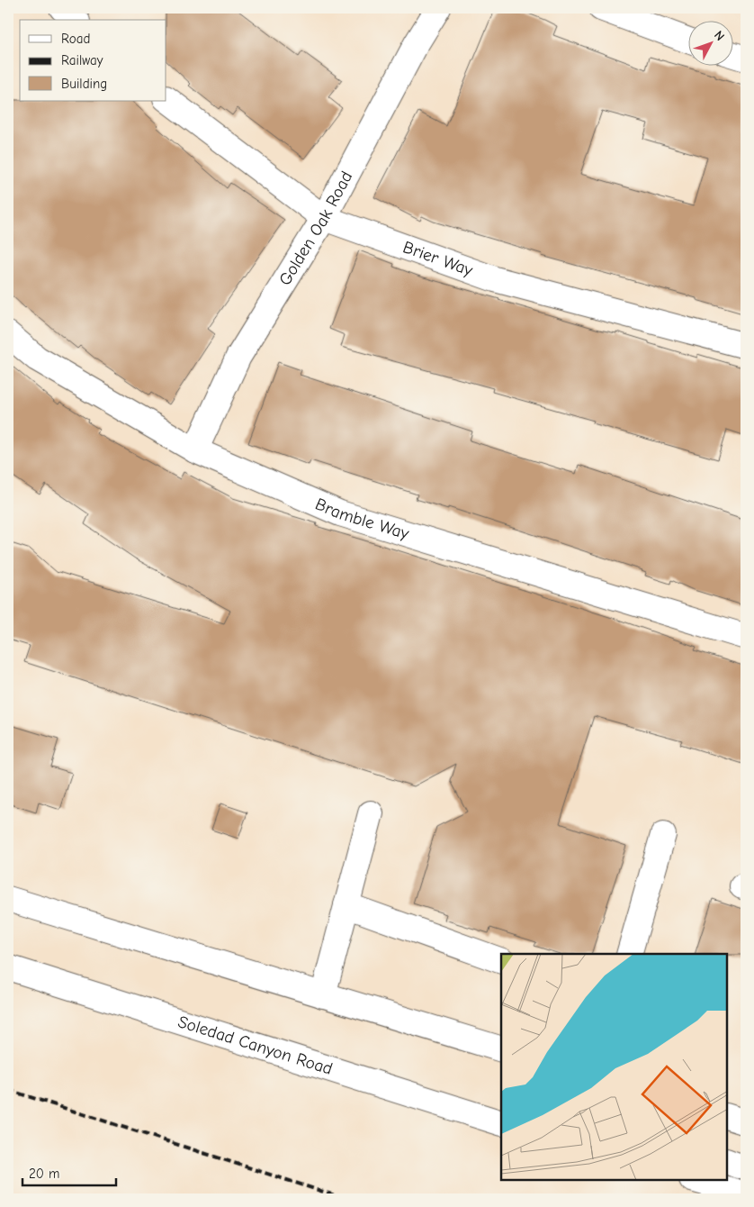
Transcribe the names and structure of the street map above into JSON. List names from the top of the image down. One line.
{"streets":{"main road":["Golden Oak Road","Brier Way","Bramble Way","Soledad Canyon Road"]},"crossings":[["Golden Oak Road","Brier Way"],["Golden Oak Road","Bramble Way"]],"legend":["Road","Railway","Building"],"scale_bar":"20 m","north":"top right"}
